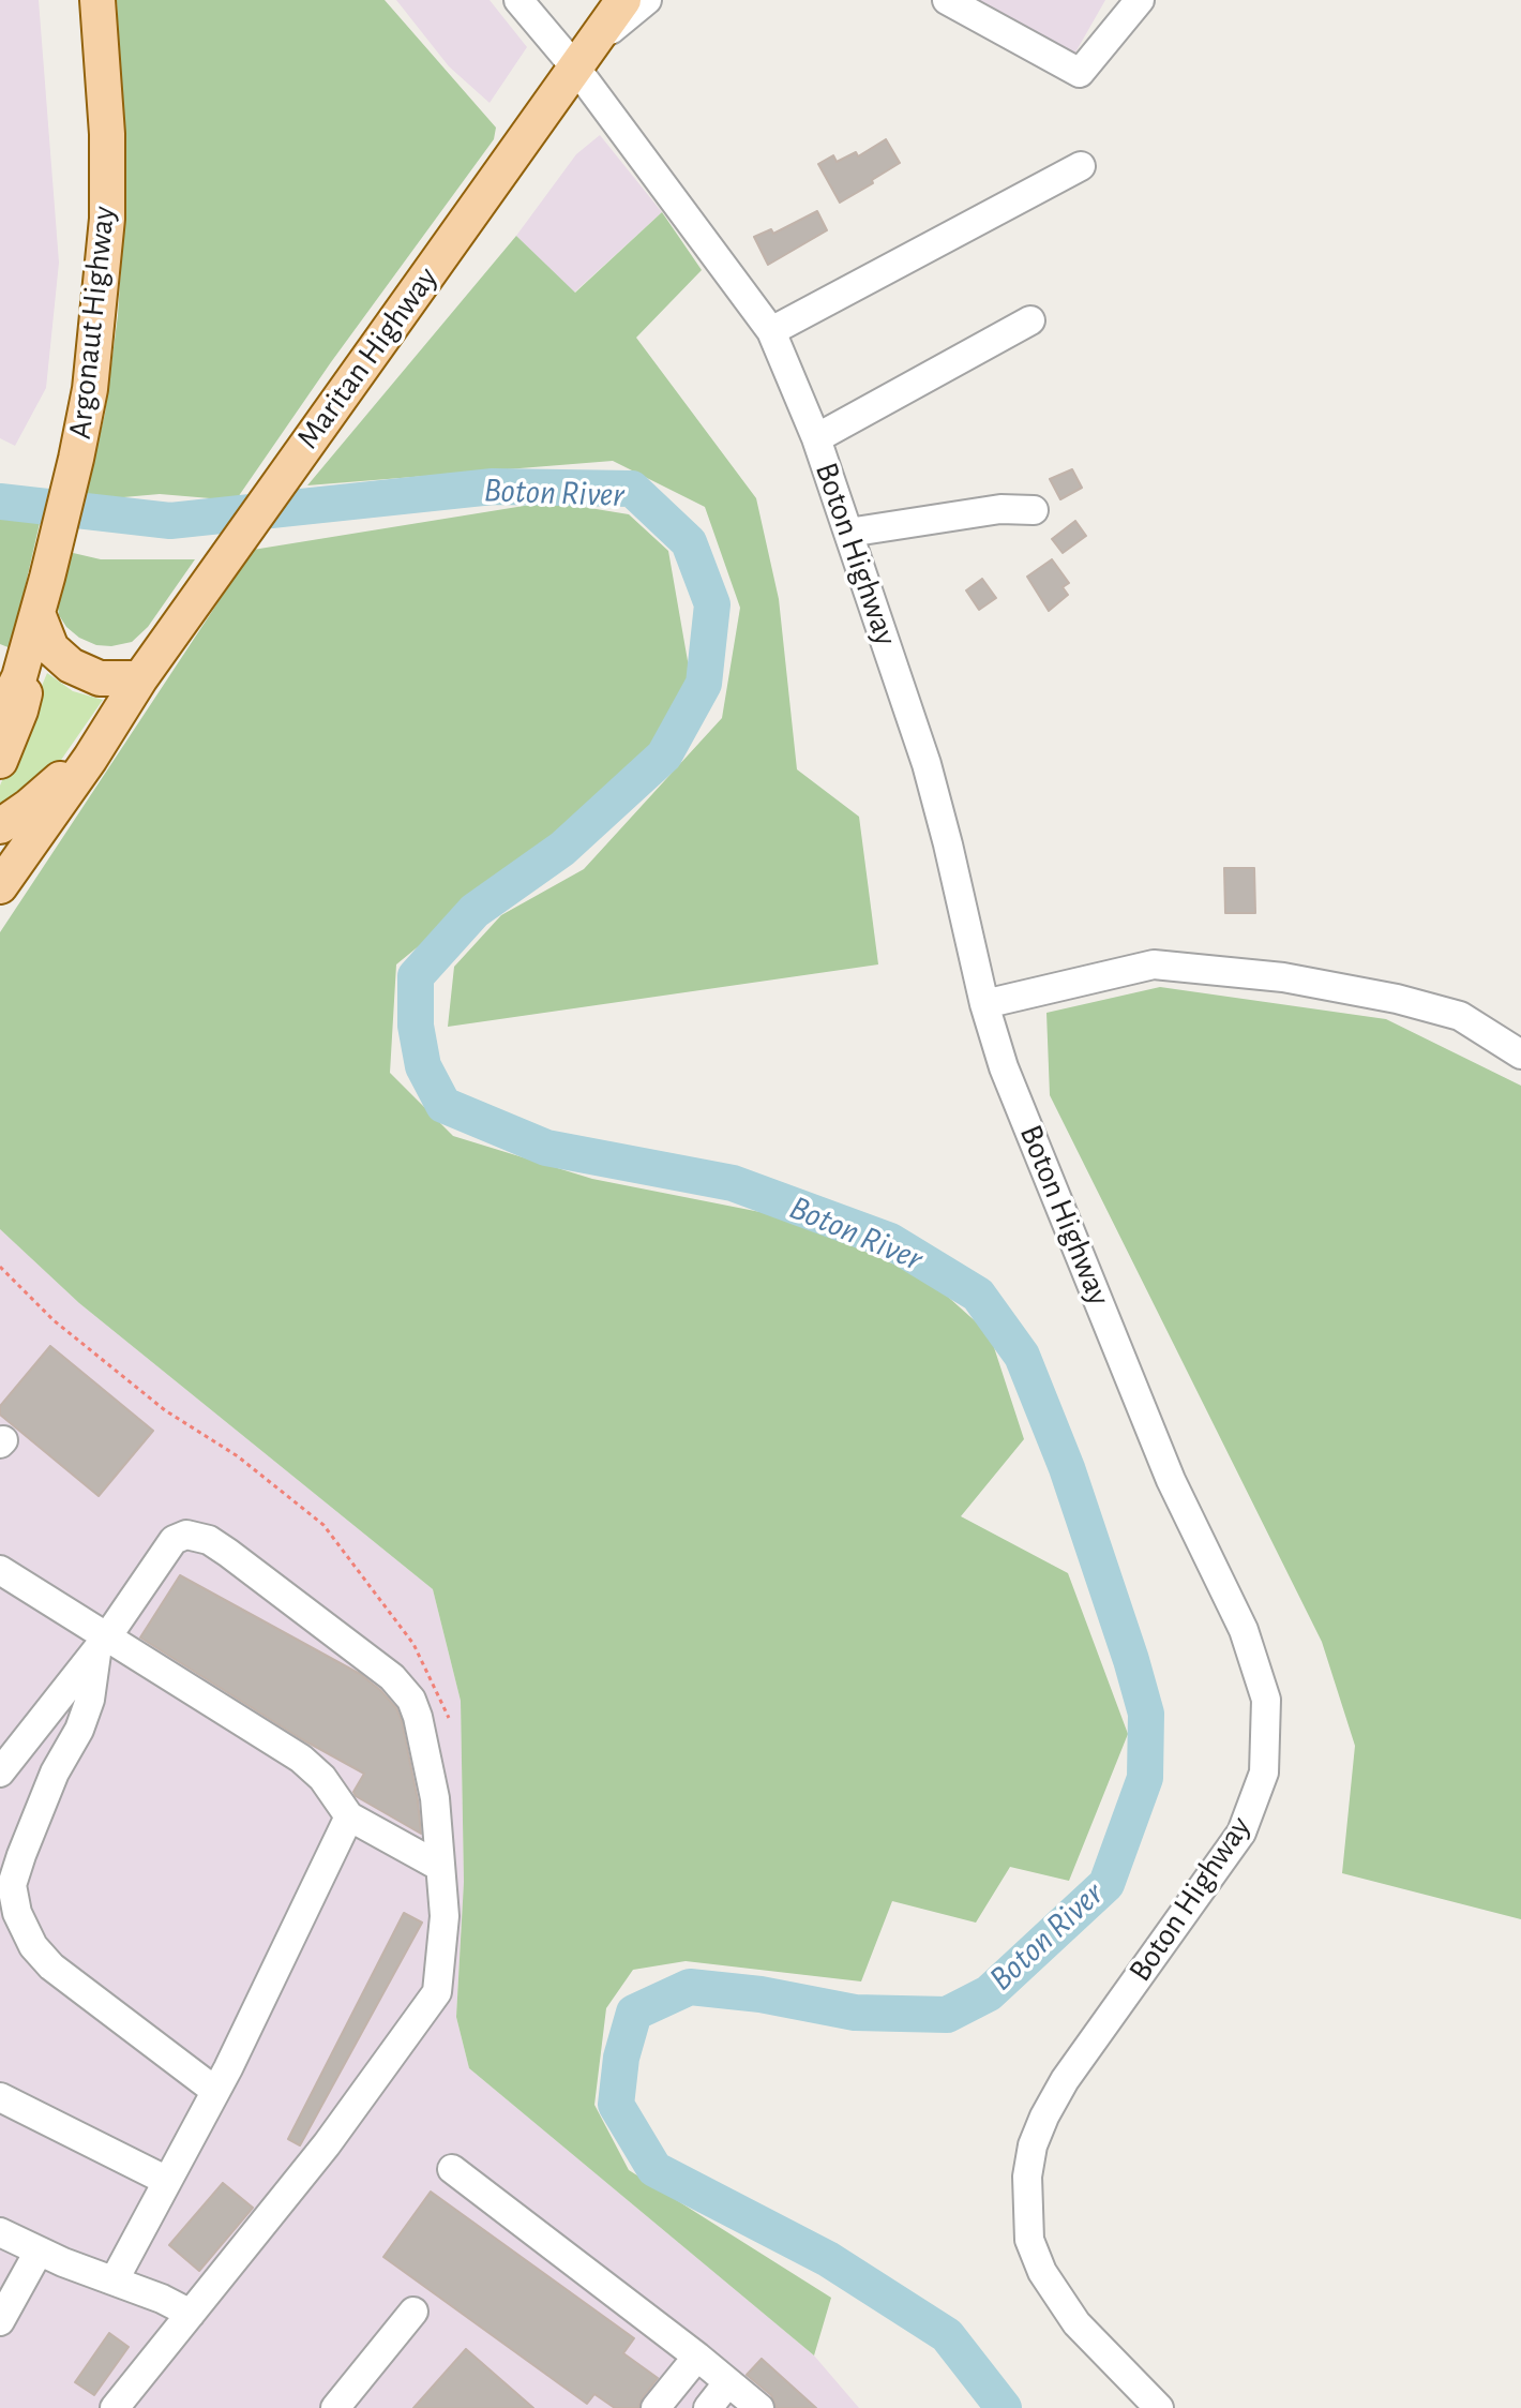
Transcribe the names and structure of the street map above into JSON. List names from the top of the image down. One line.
{"streets":{"main road":["Argonaut Highway","Maritan Highway"],"street":["Boton Highway"]},"crossings":[["Maritan Highway","Boton Highway"]],"water":["Boton River"]}
